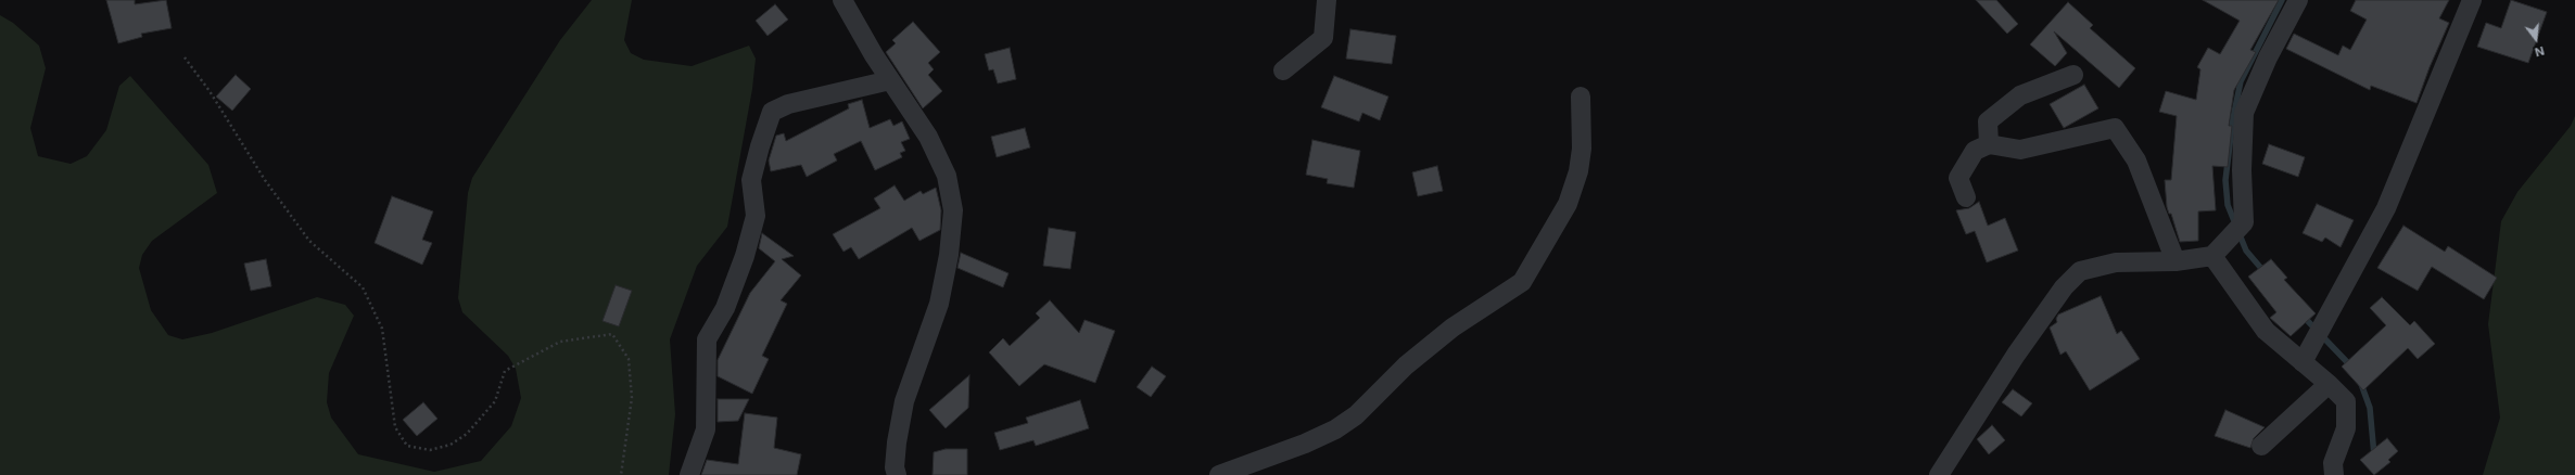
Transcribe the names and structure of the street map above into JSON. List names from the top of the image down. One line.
{"north":"bottom"}
